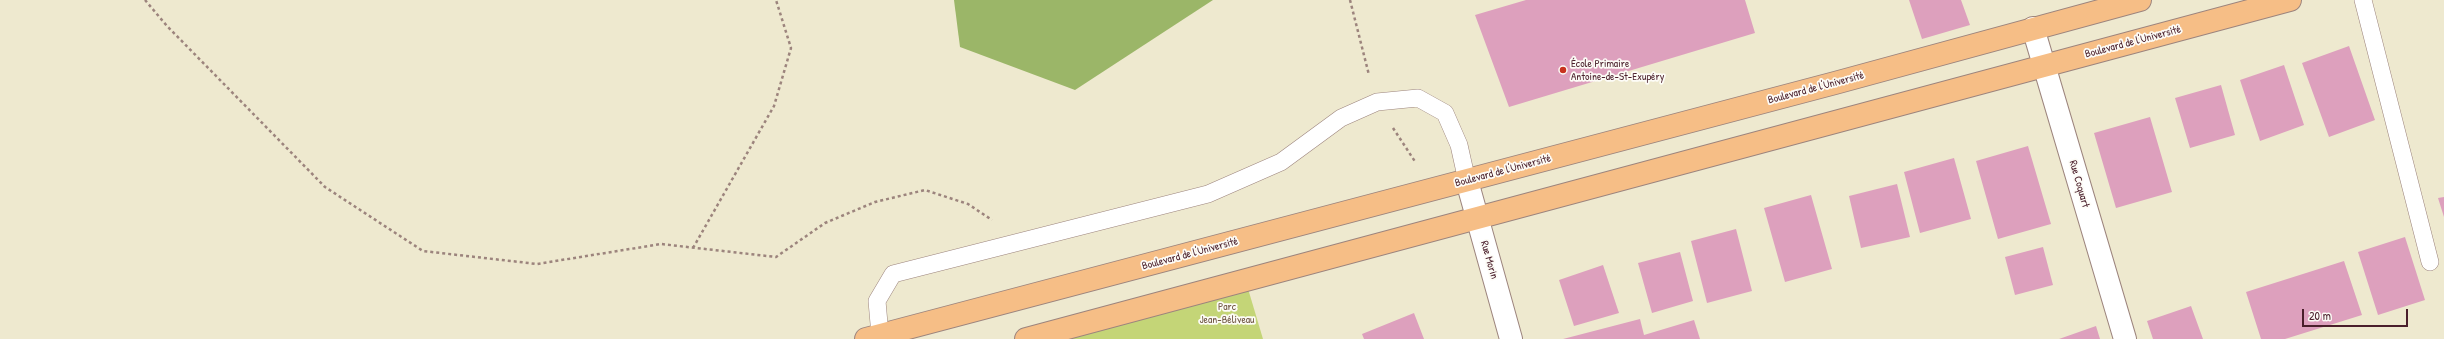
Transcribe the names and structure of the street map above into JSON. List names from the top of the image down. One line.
{"streets":{"main road":["Boulevard de l'Université"],"street":["Rue Coquart","Rue Morin"]},"crossings":[["Boulevard de l'Université","Rue Coquart"],["Boulevard de l'Université","Rue Morin"]],"parks":["Parc Jean-Béliveau"],"places":["École Primaire Antoine-de-St-Exupéry"],"scale_bar":"20 m"}
